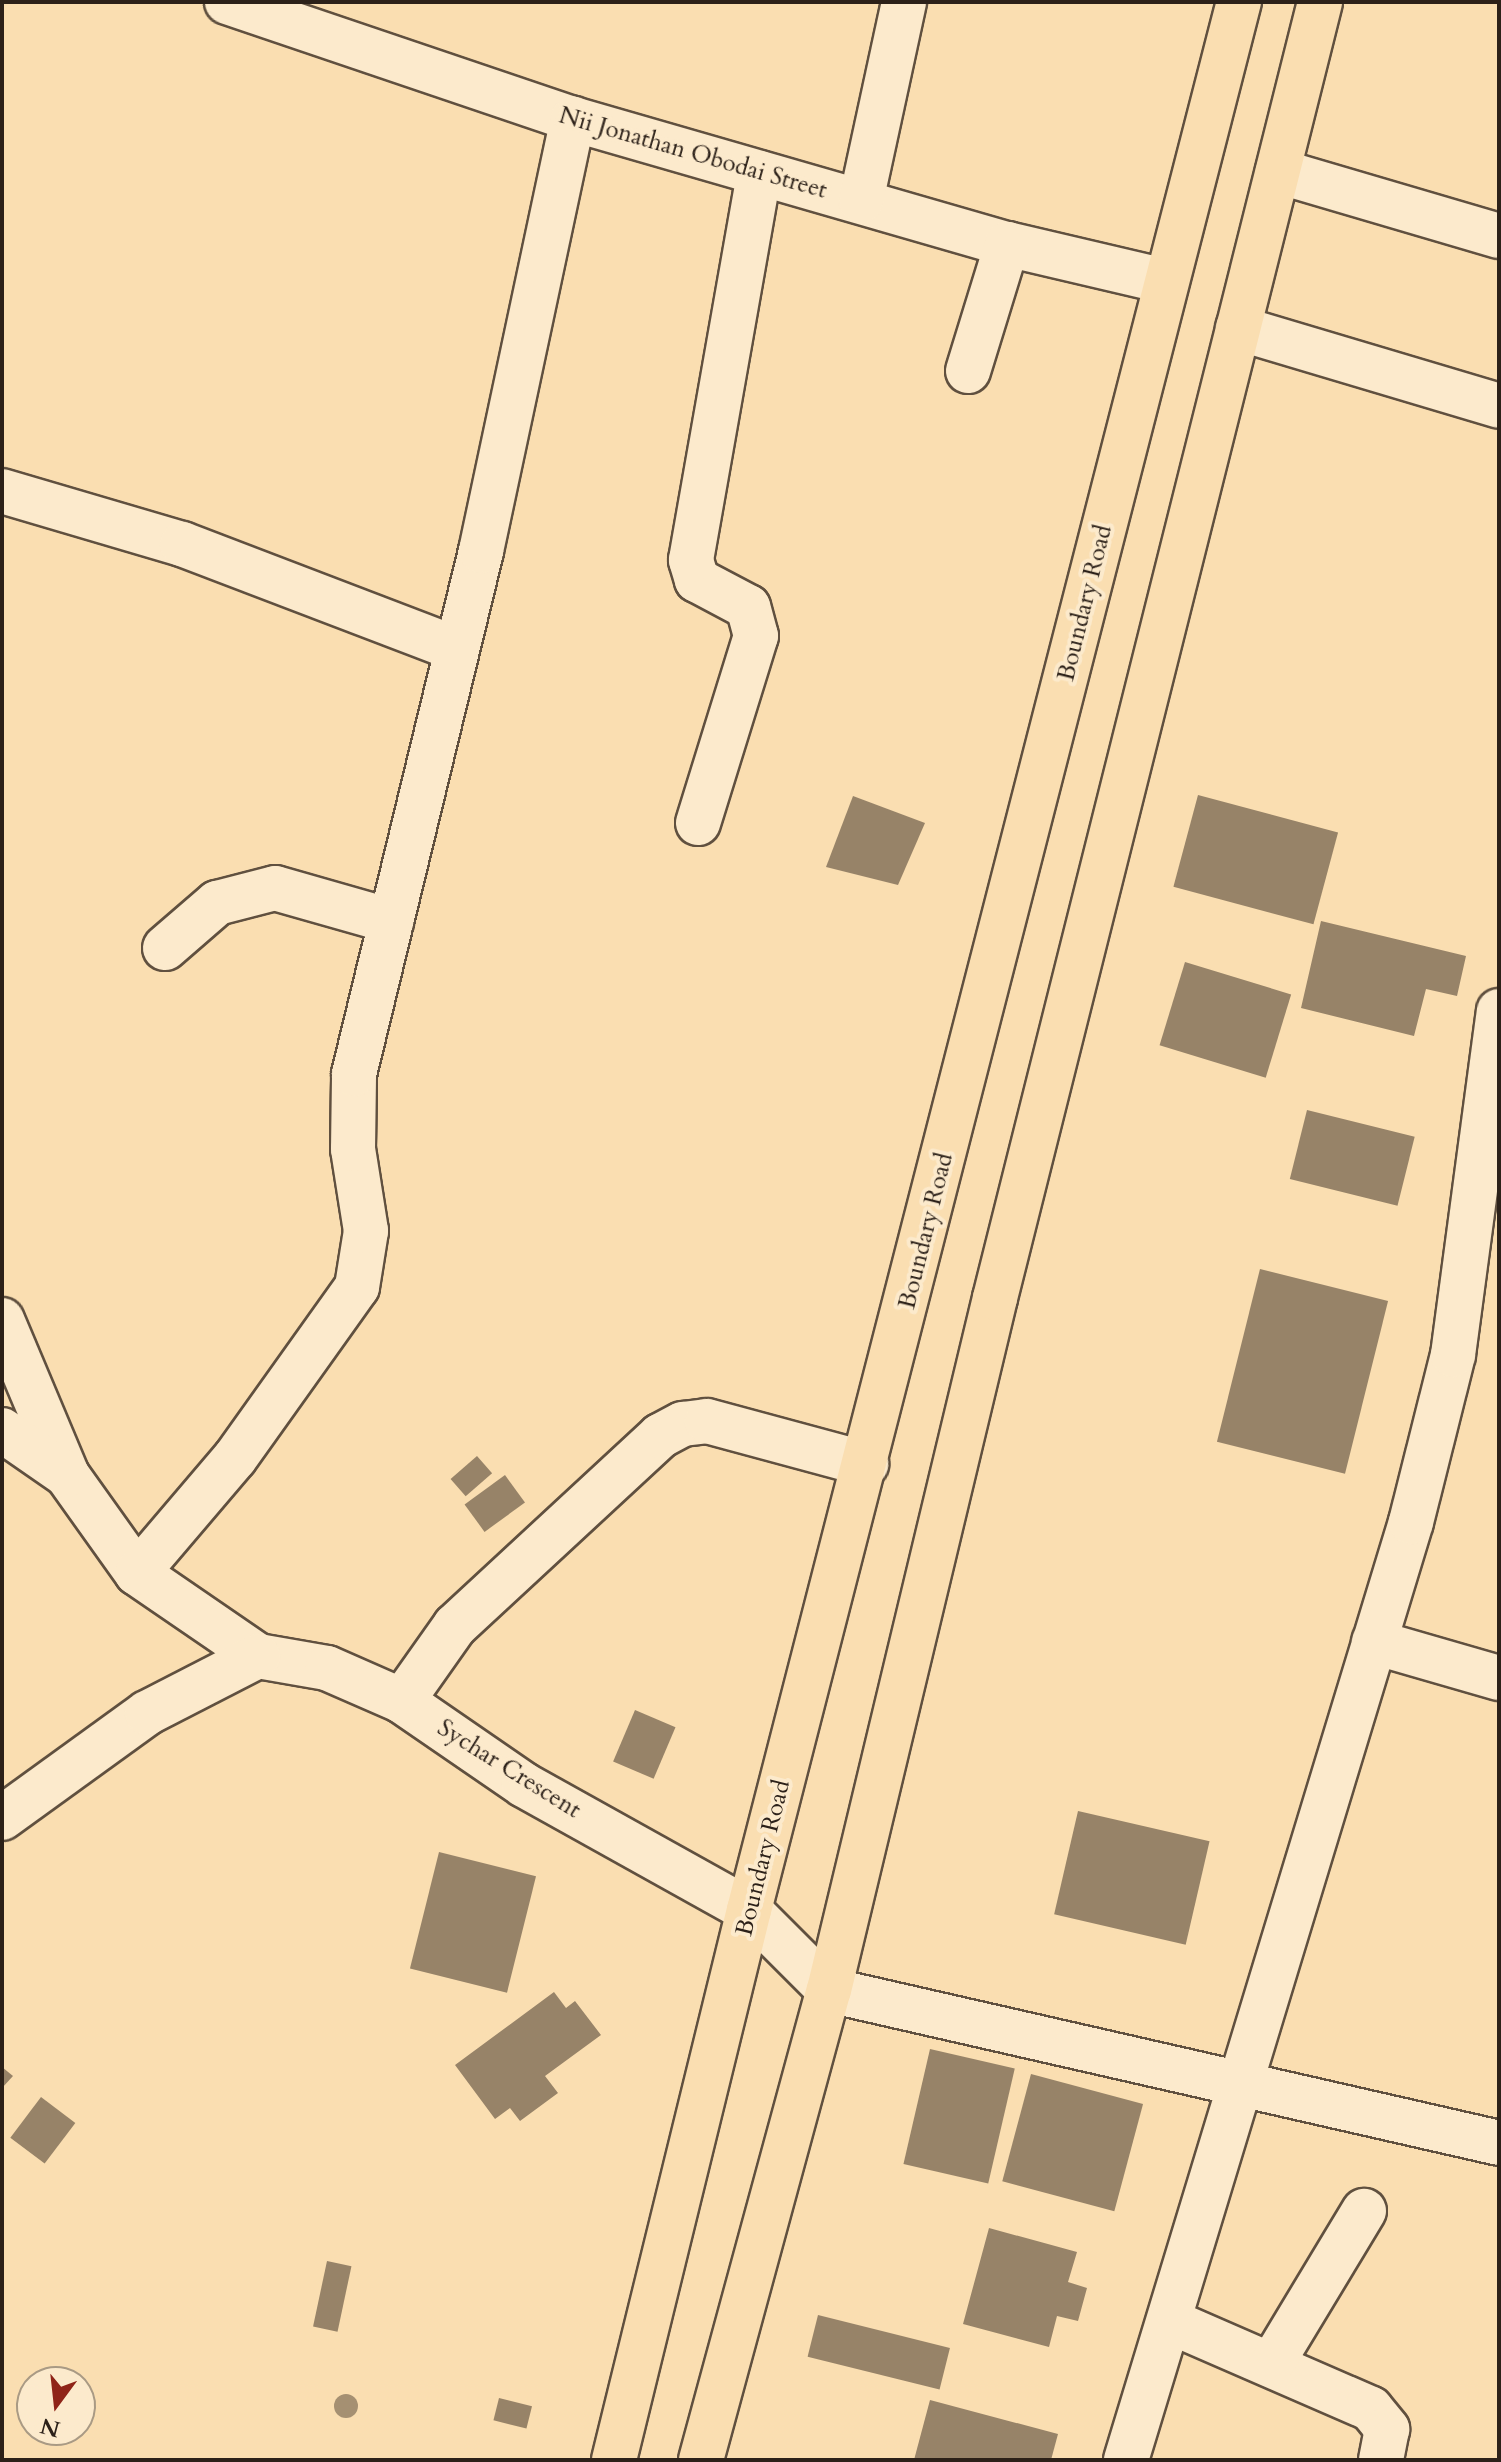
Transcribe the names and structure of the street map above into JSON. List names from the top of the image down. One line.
{"streets":{"main road":["Boundary Road"],"street":["Nii Jonathan Obodai Street","Sychar Crescent"]},"crossings":[["Nii Jonathan Obodai Street","Boundary Road"],["Boundary Road","Sychar Crescent"]],"north":"bottom"}
